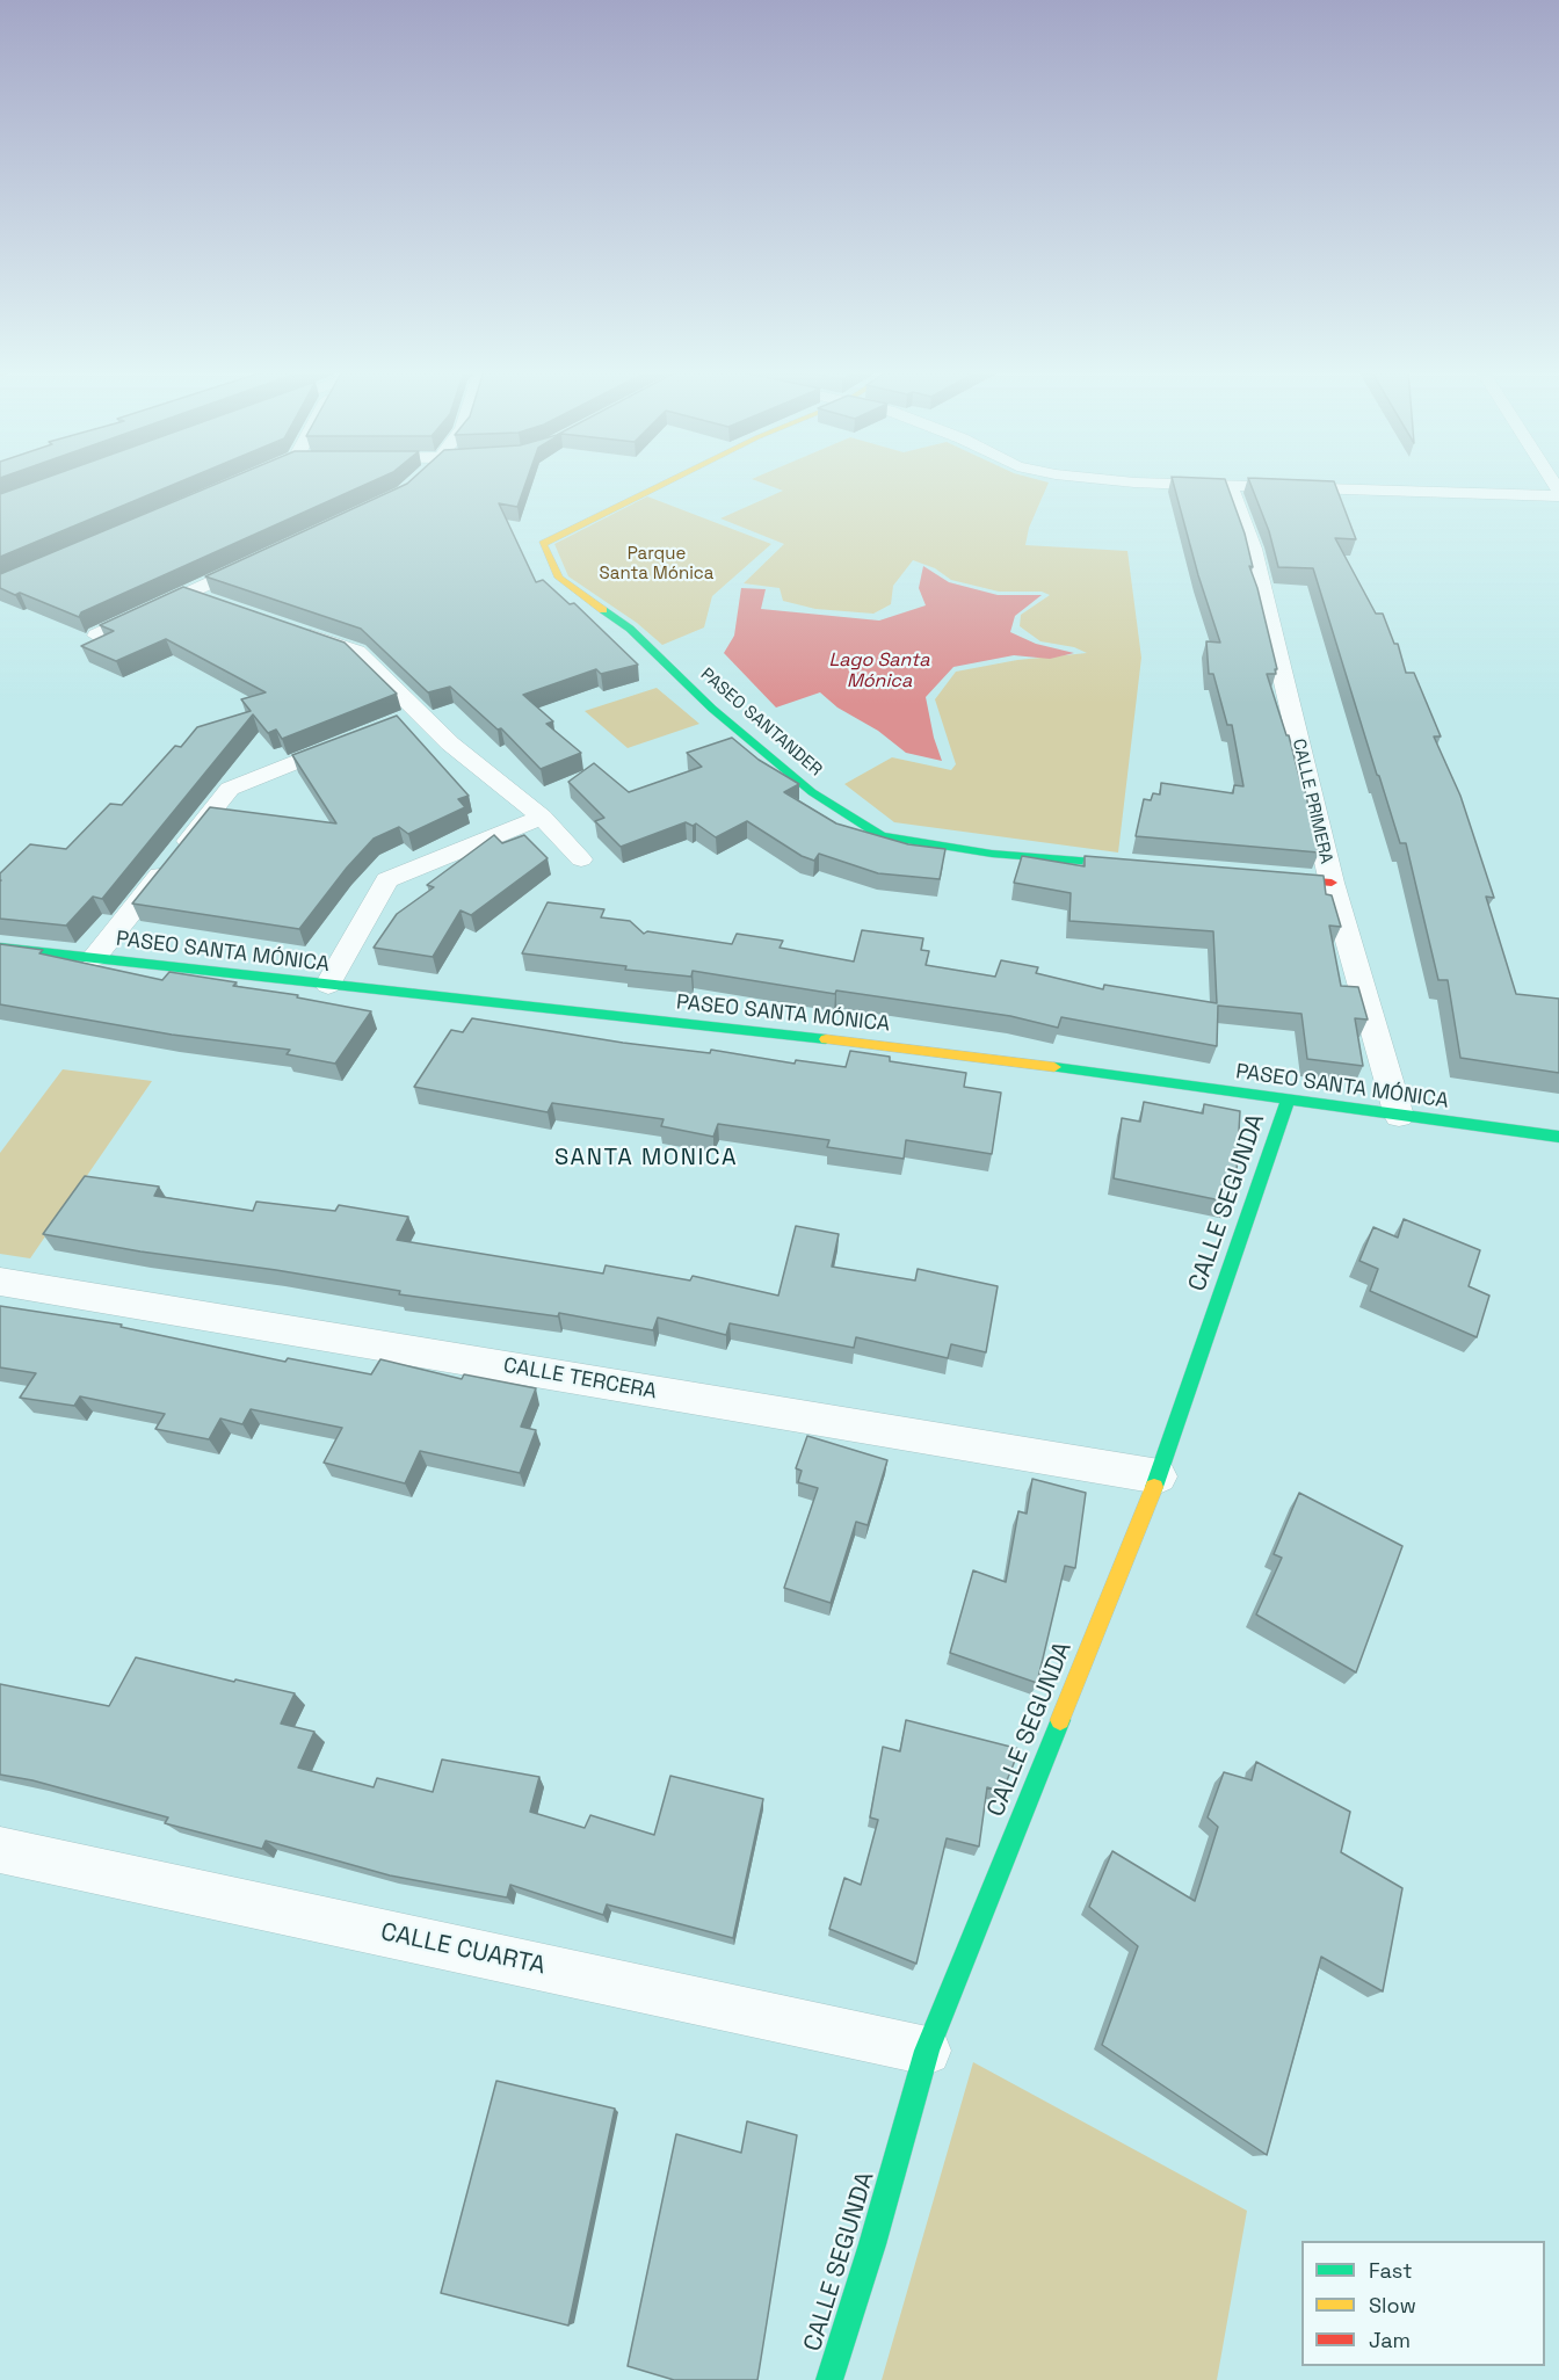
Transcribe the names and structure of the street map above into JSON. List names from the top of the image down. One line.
{"streets":{"street":["PASEO SANTANDER","CALLE PRIMERA","PASEO SANTA MÓNICA","CALLE SEGUNDA","CALLE TERCERA","CALLE CUARTA"]},"crossings":[["CALLE PRIMERA","PASEO SANTA MÓNICA"],["PASEO SANTA MÓNICA","CALLE SEGUNDA"],["CALLE SEGUNDA","CALLE TERCERA"],["CALLE SEGUNDA","CALLE CUARTA"]],"districts":["SANTA MONICA"],"water":["Lago Santa Mónica"],"parks":["Parque Santa Mónica"],"legend":["Fast","Slow","Jam"]}
